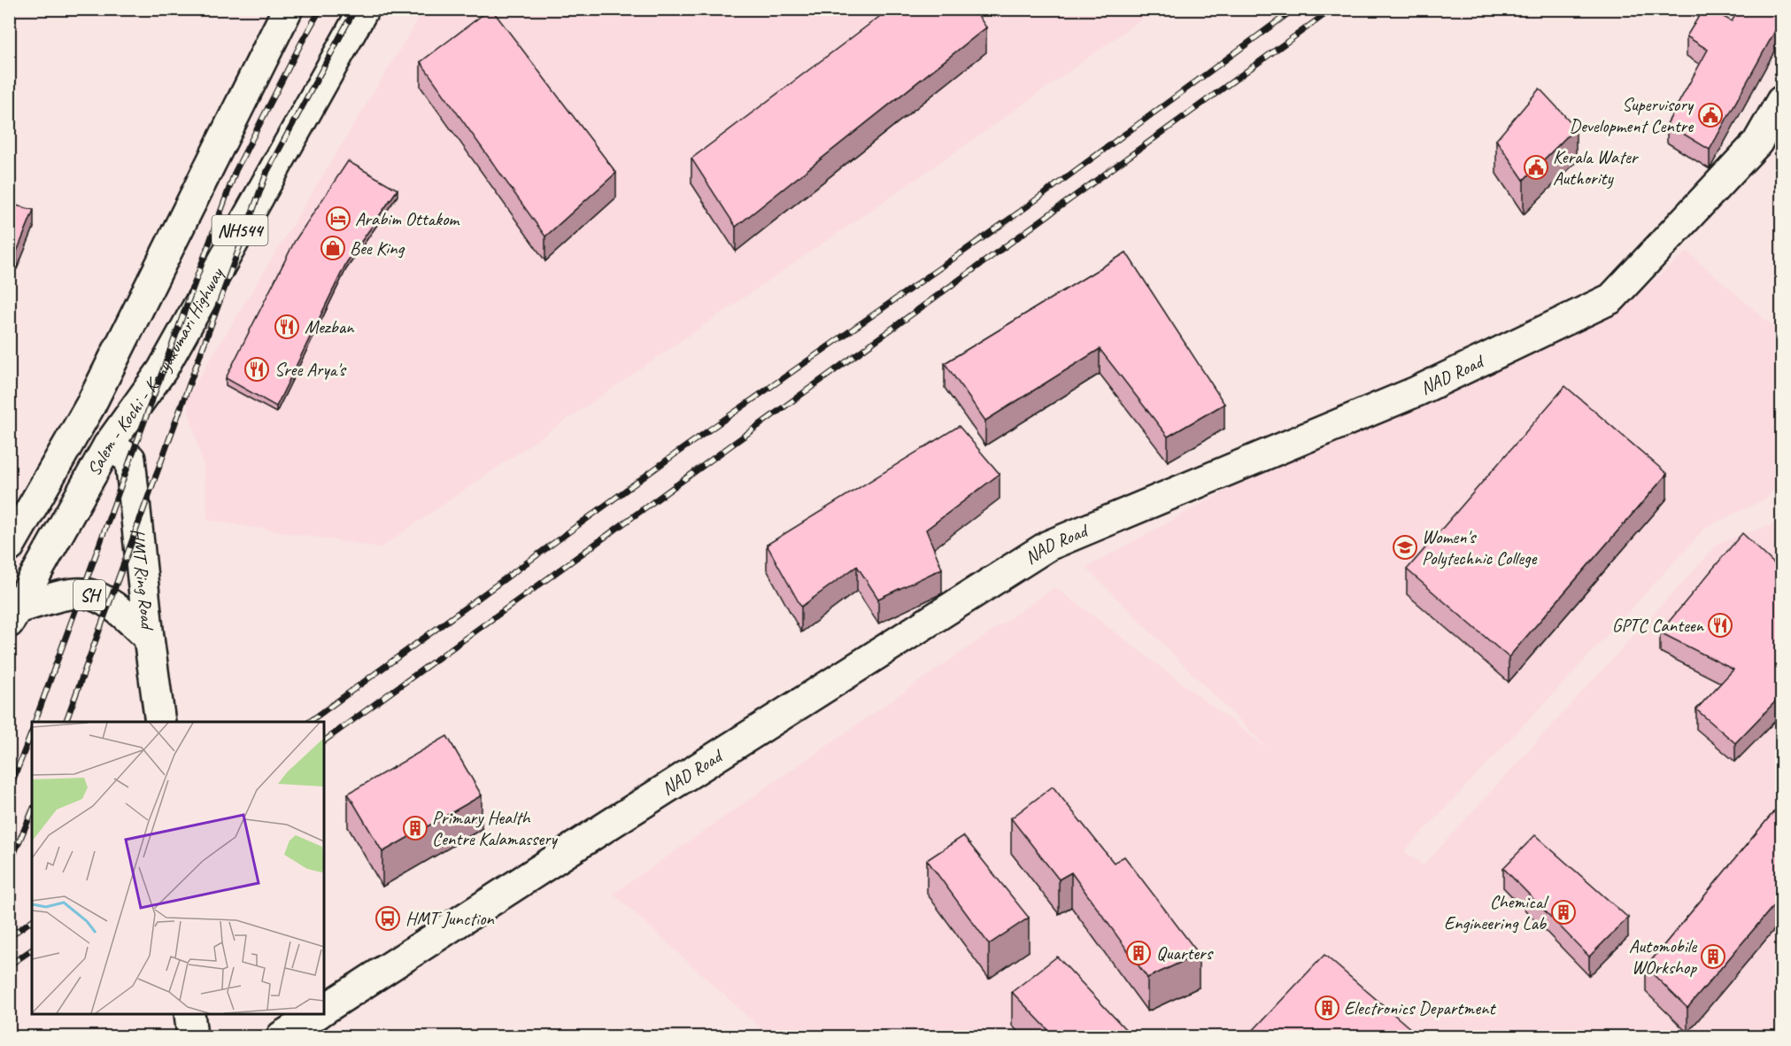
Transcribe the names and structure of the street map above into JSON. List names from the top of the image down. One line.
{"streets":{"main road":["NH544","Salem - Kochi - Kanyakumari Highway","NAD Road","HMT Ring Road","SH"]},"crossings":[["Salem - Kochi - Kanyakumari Highway","HMT Ring Road"],["Salem - Kochi - Kanyakumari Highway","SH"],["HMT Ring Road","SH"]],"places":{"public building":["Supervisory Development Centre","Kerala Water Authority"],"hotel":["Arabim Ottakom"],"shop":["Bee King"],"restaurant":["Mezban","Sree Arya's","GPTC Canteen"],"school or university":["Women's Polytechnic College"],"building":["Primary Health Centre Kalamassery","Chemical Engineering Lab","Quarters","Automobile WOrkshop","Electronics Department"],"bus stop":["HMT Junction"]}}
